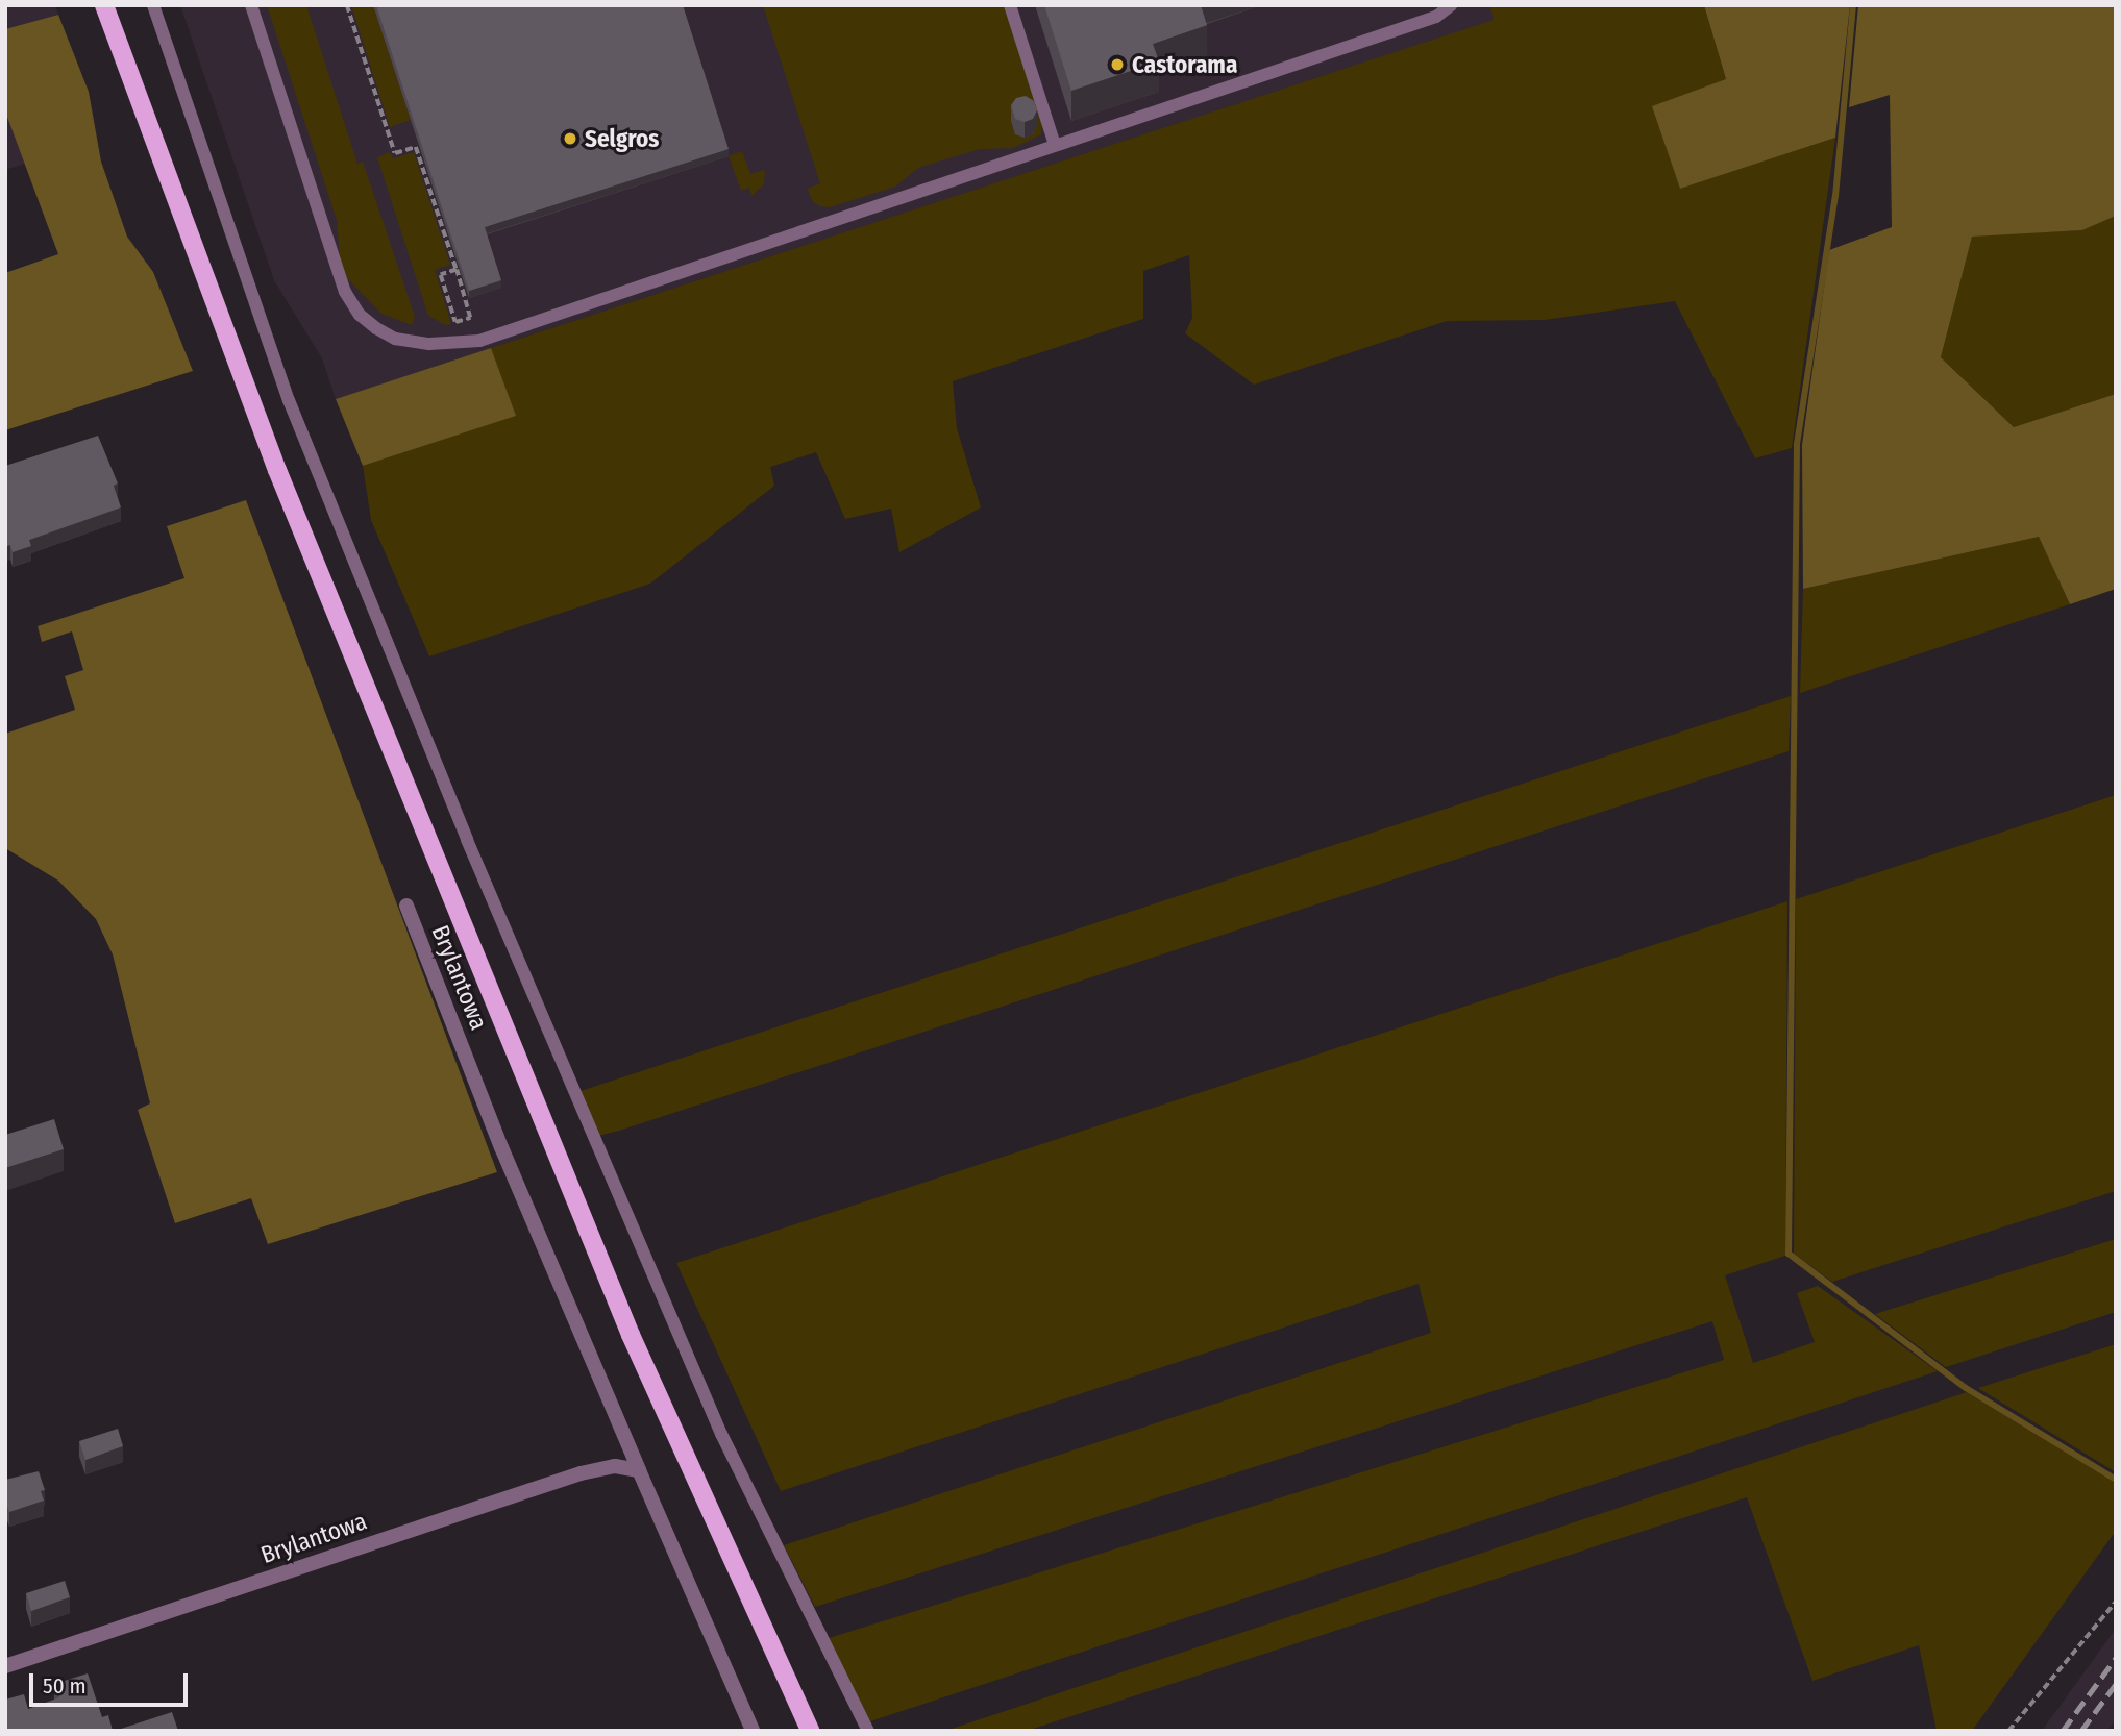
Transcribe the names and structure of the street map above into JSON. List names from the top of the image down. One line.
{"streets":{"street":["Brylantowa"]},"places":["Castorama","Selgros"],"scale_bar":"50 m"}
